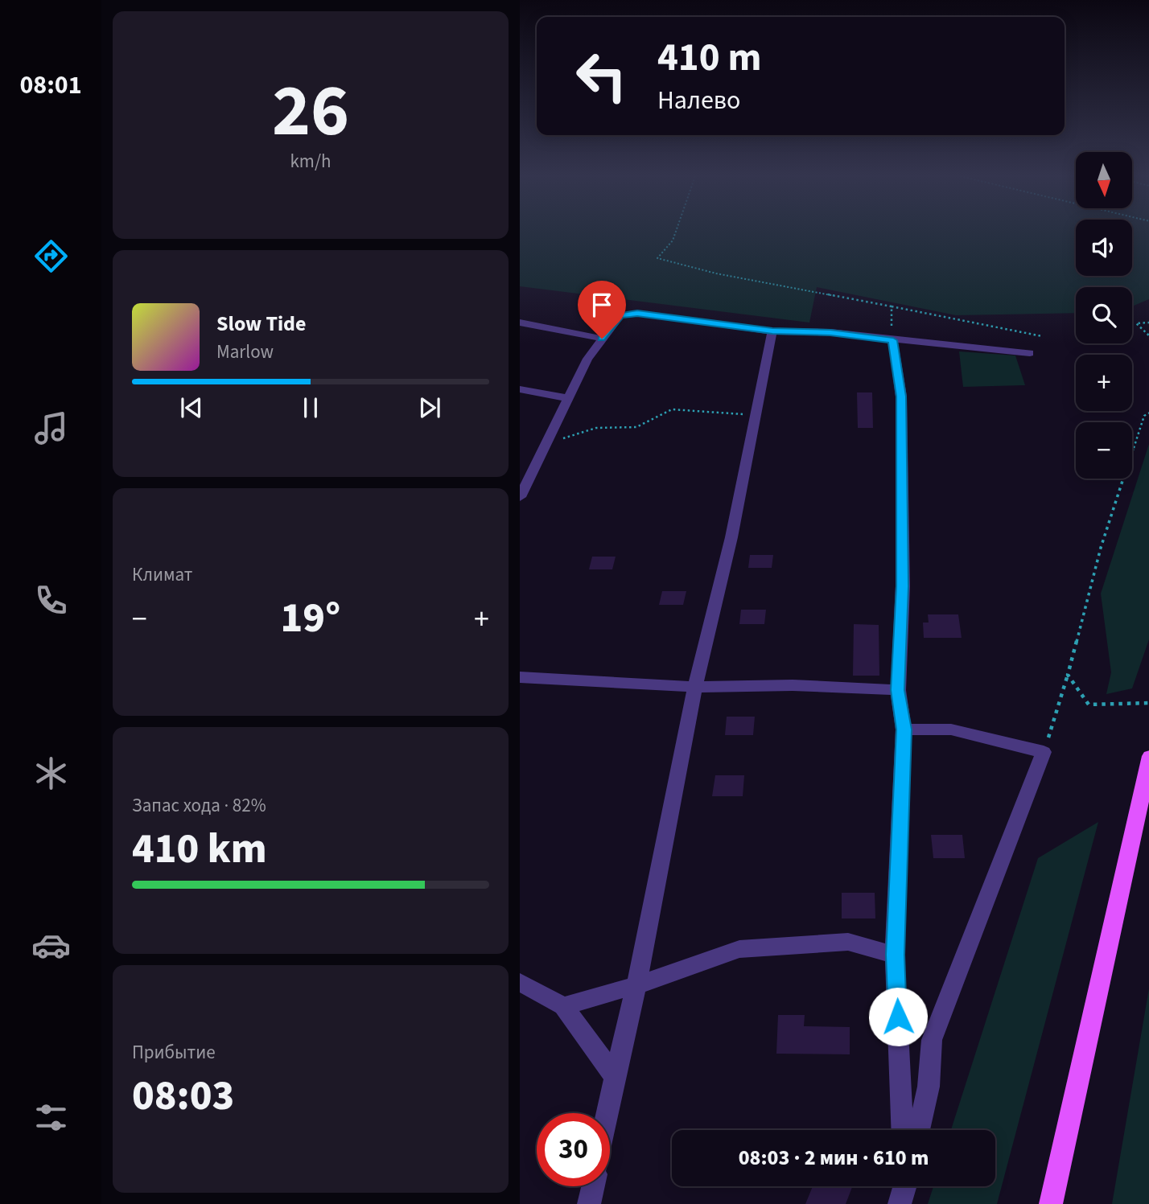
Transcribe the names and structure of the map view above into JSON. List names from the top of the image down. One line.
{"north":"bottom","page":{"tabs":"08:01","tile":[["26","km/h"],"Климат",["Запас хода · 82%","410 km"],["Прибытие","08:03"]],"turn":["410 m","Налево"],"map_buttons":["+","−"],"song":["Slow Tide","Marlow"],"heat":["−","19°","+"],"limit":"30","trip":"08:03 · 2 мин · 610 m"}}
